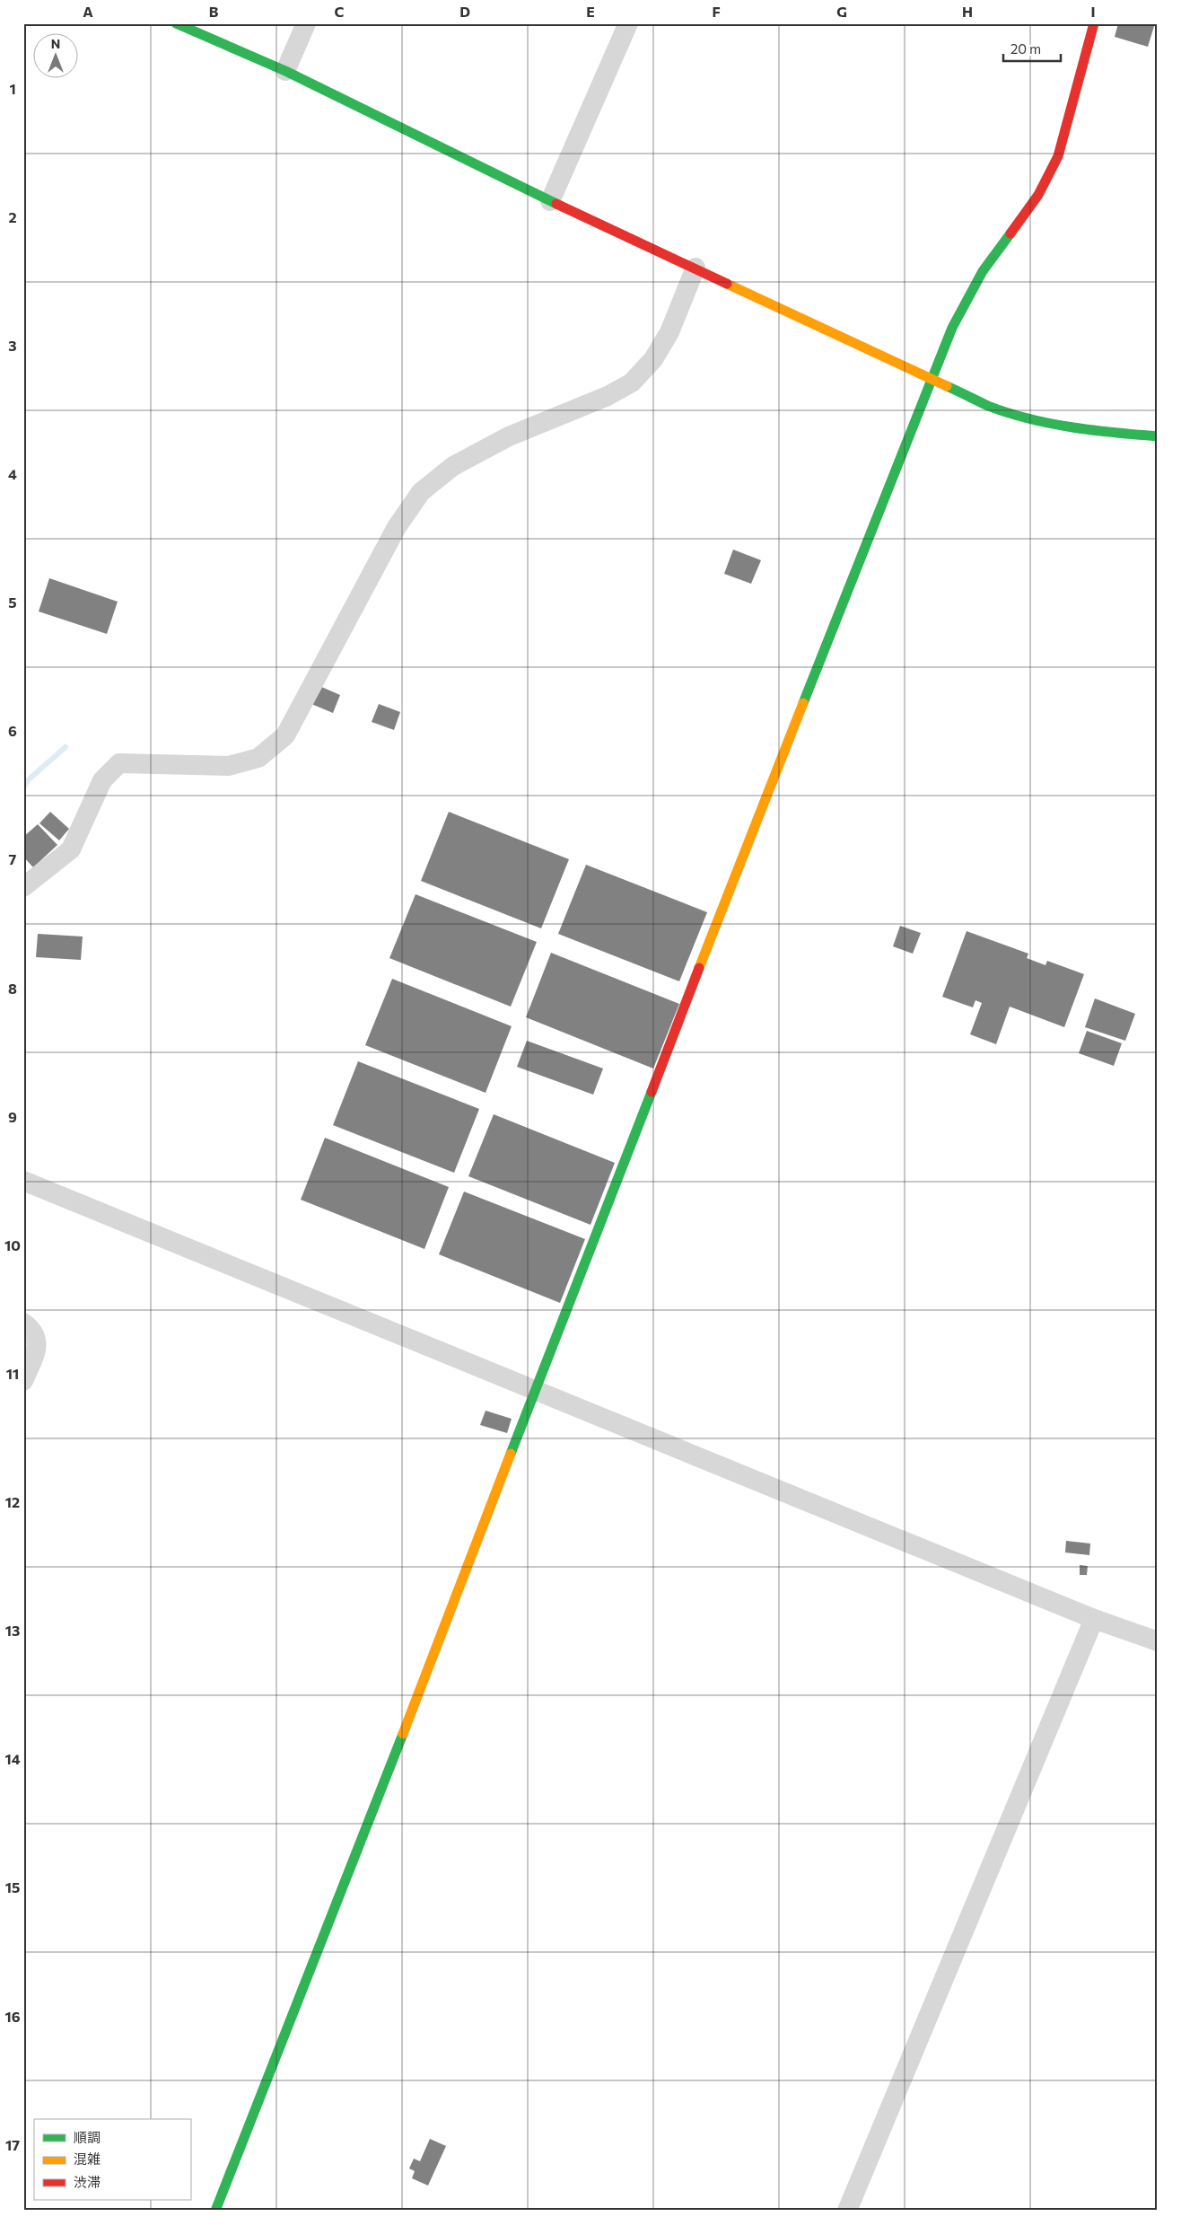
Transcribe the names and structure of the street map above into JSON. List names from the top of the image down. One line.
{"legend":["順調","混雑","渋滞"],"scale_bar":"20 m","north":"top","grid":{"columns":["A","B","C","D","E","F","G","H","I"],"rows":["1","2","3","4","5","6","7","8","9","10","11","12","13","14","15","16","17"]}}
